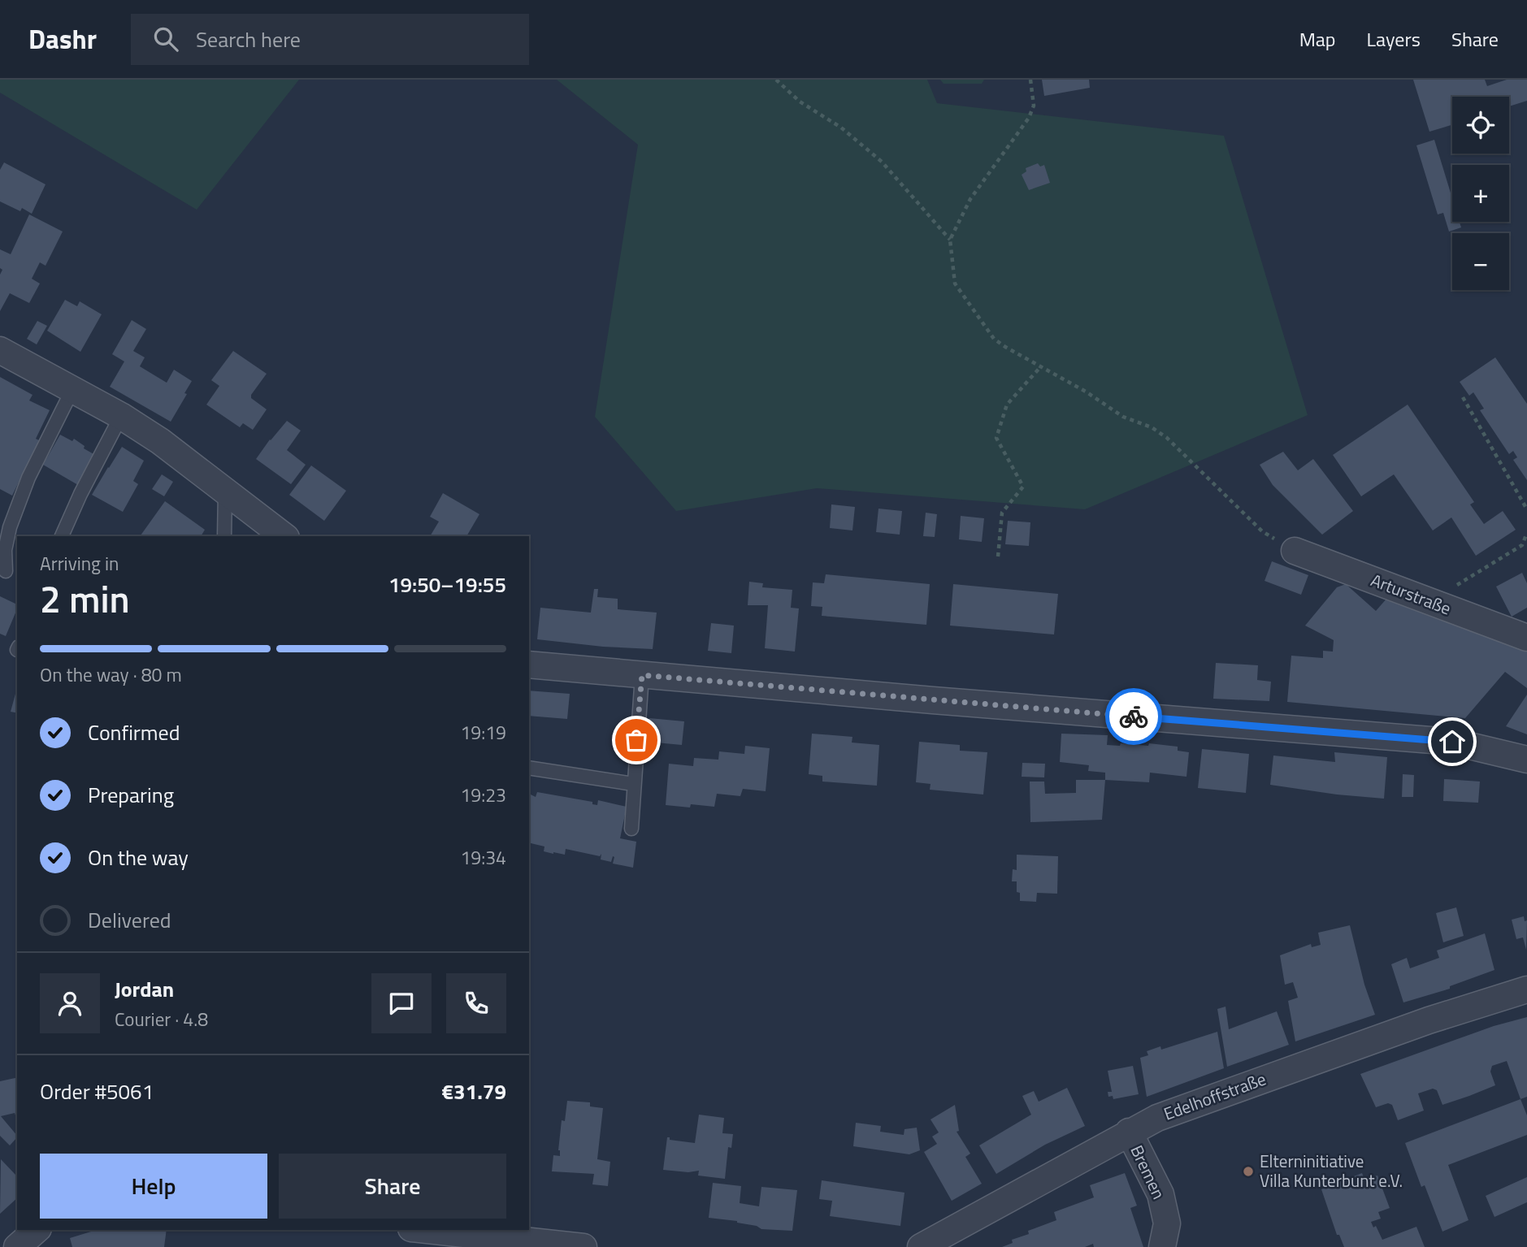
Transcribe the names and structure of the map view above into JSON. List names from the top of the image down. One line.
{"streets":{"street":["Arturstraße","Edelhoffstraße","Bremen"]},"crossings":[["Edelhoffstraße","Bremen"]],"places":["Elterninitiative Villa Kunterbunt e.V."],"page":{"header":"Dashr","search":"Search here","nav":["Map","Layers","Share"],"map_buttons":["+","−"],"heading":["2 min","Arriving in","19:50–19:55"],"panel":["Jordan","Courier · 4.8","Order #5061","€31.79"],"bar":"On the way · 80 m","list":[["Confirmed","19:19"],["Preparing","19:23"],["On the way","19:34"],"Delivered"],"buttons":["Help","Share"]}}
